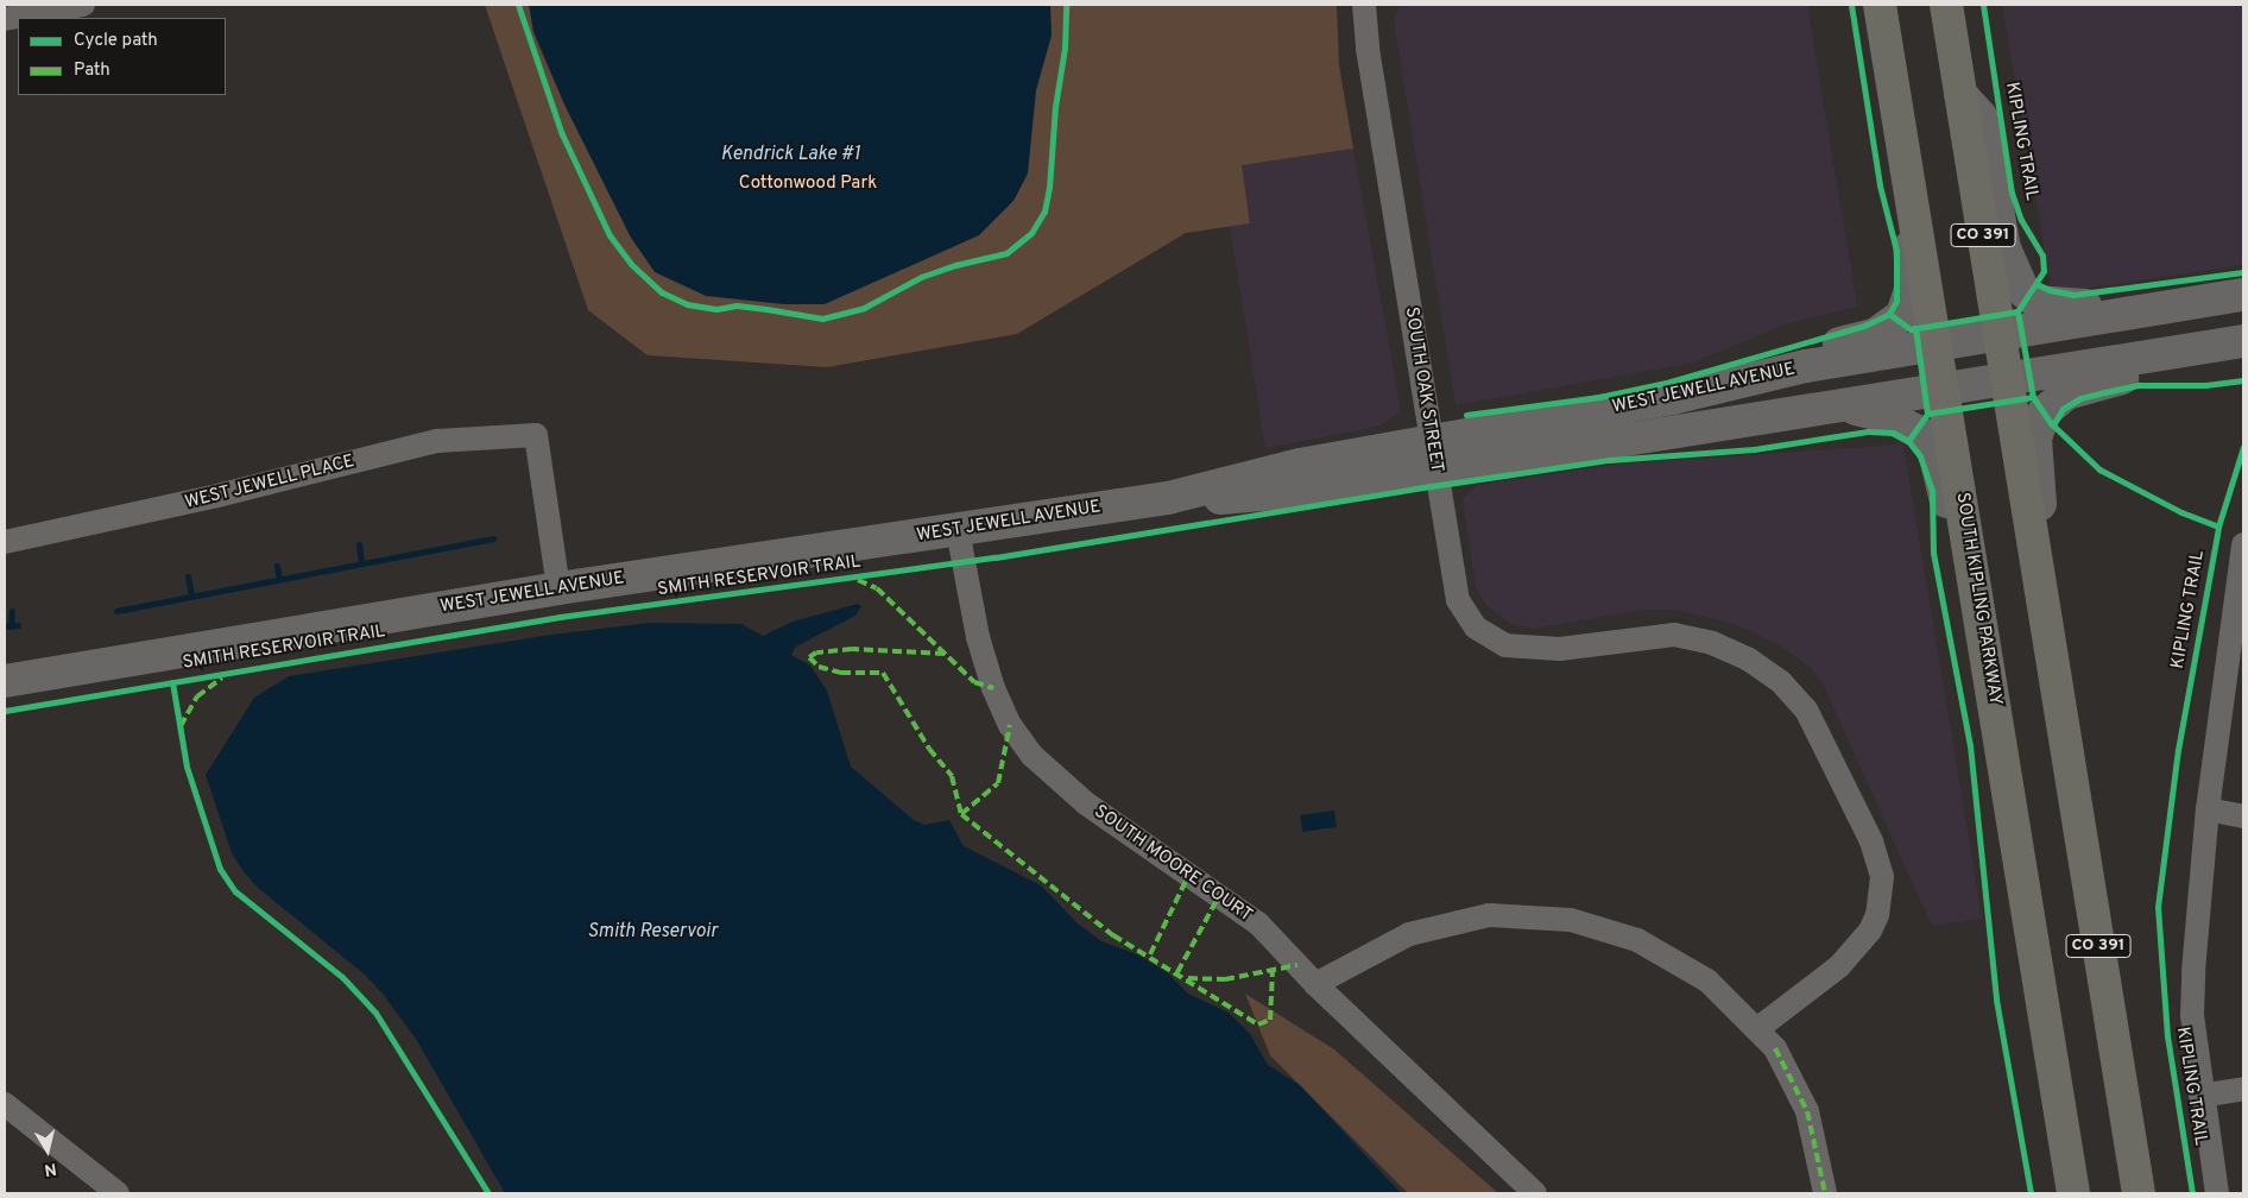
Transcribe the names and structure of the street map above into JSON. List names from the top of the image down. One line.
{"streets":{"main road":["CO 391","WEST JEWELL AVENUE","SOUTH KIPLING PARKWAY"],"street":["SOUTH OAK STREET","WEST JEWELL PLACE","SOUTH MOORE COURT"],"cycle path":["KIPLING TRAIL","SMITH RESERVOIR TRAIL"]},"crossings":[["CO 391","WEST JEWELL AVENUE"],["WEST JEWELL AVENUE","SOUTH OAK STREET"],["WEST JEWELL AVENUE","WEST JEWELL PLACE"],["WEST JEWELL AVENUE","SOUTH KIPLING PARKWAY"],["WEST JEWELL AVENUE","SOUTH MOORE COURT"]],"water":["Kendrick Lake #1","Smith Reservoir"],"parks":["Cottonwood Park"],"legend":["Cycle path","Path"],"north":"bottom"}
